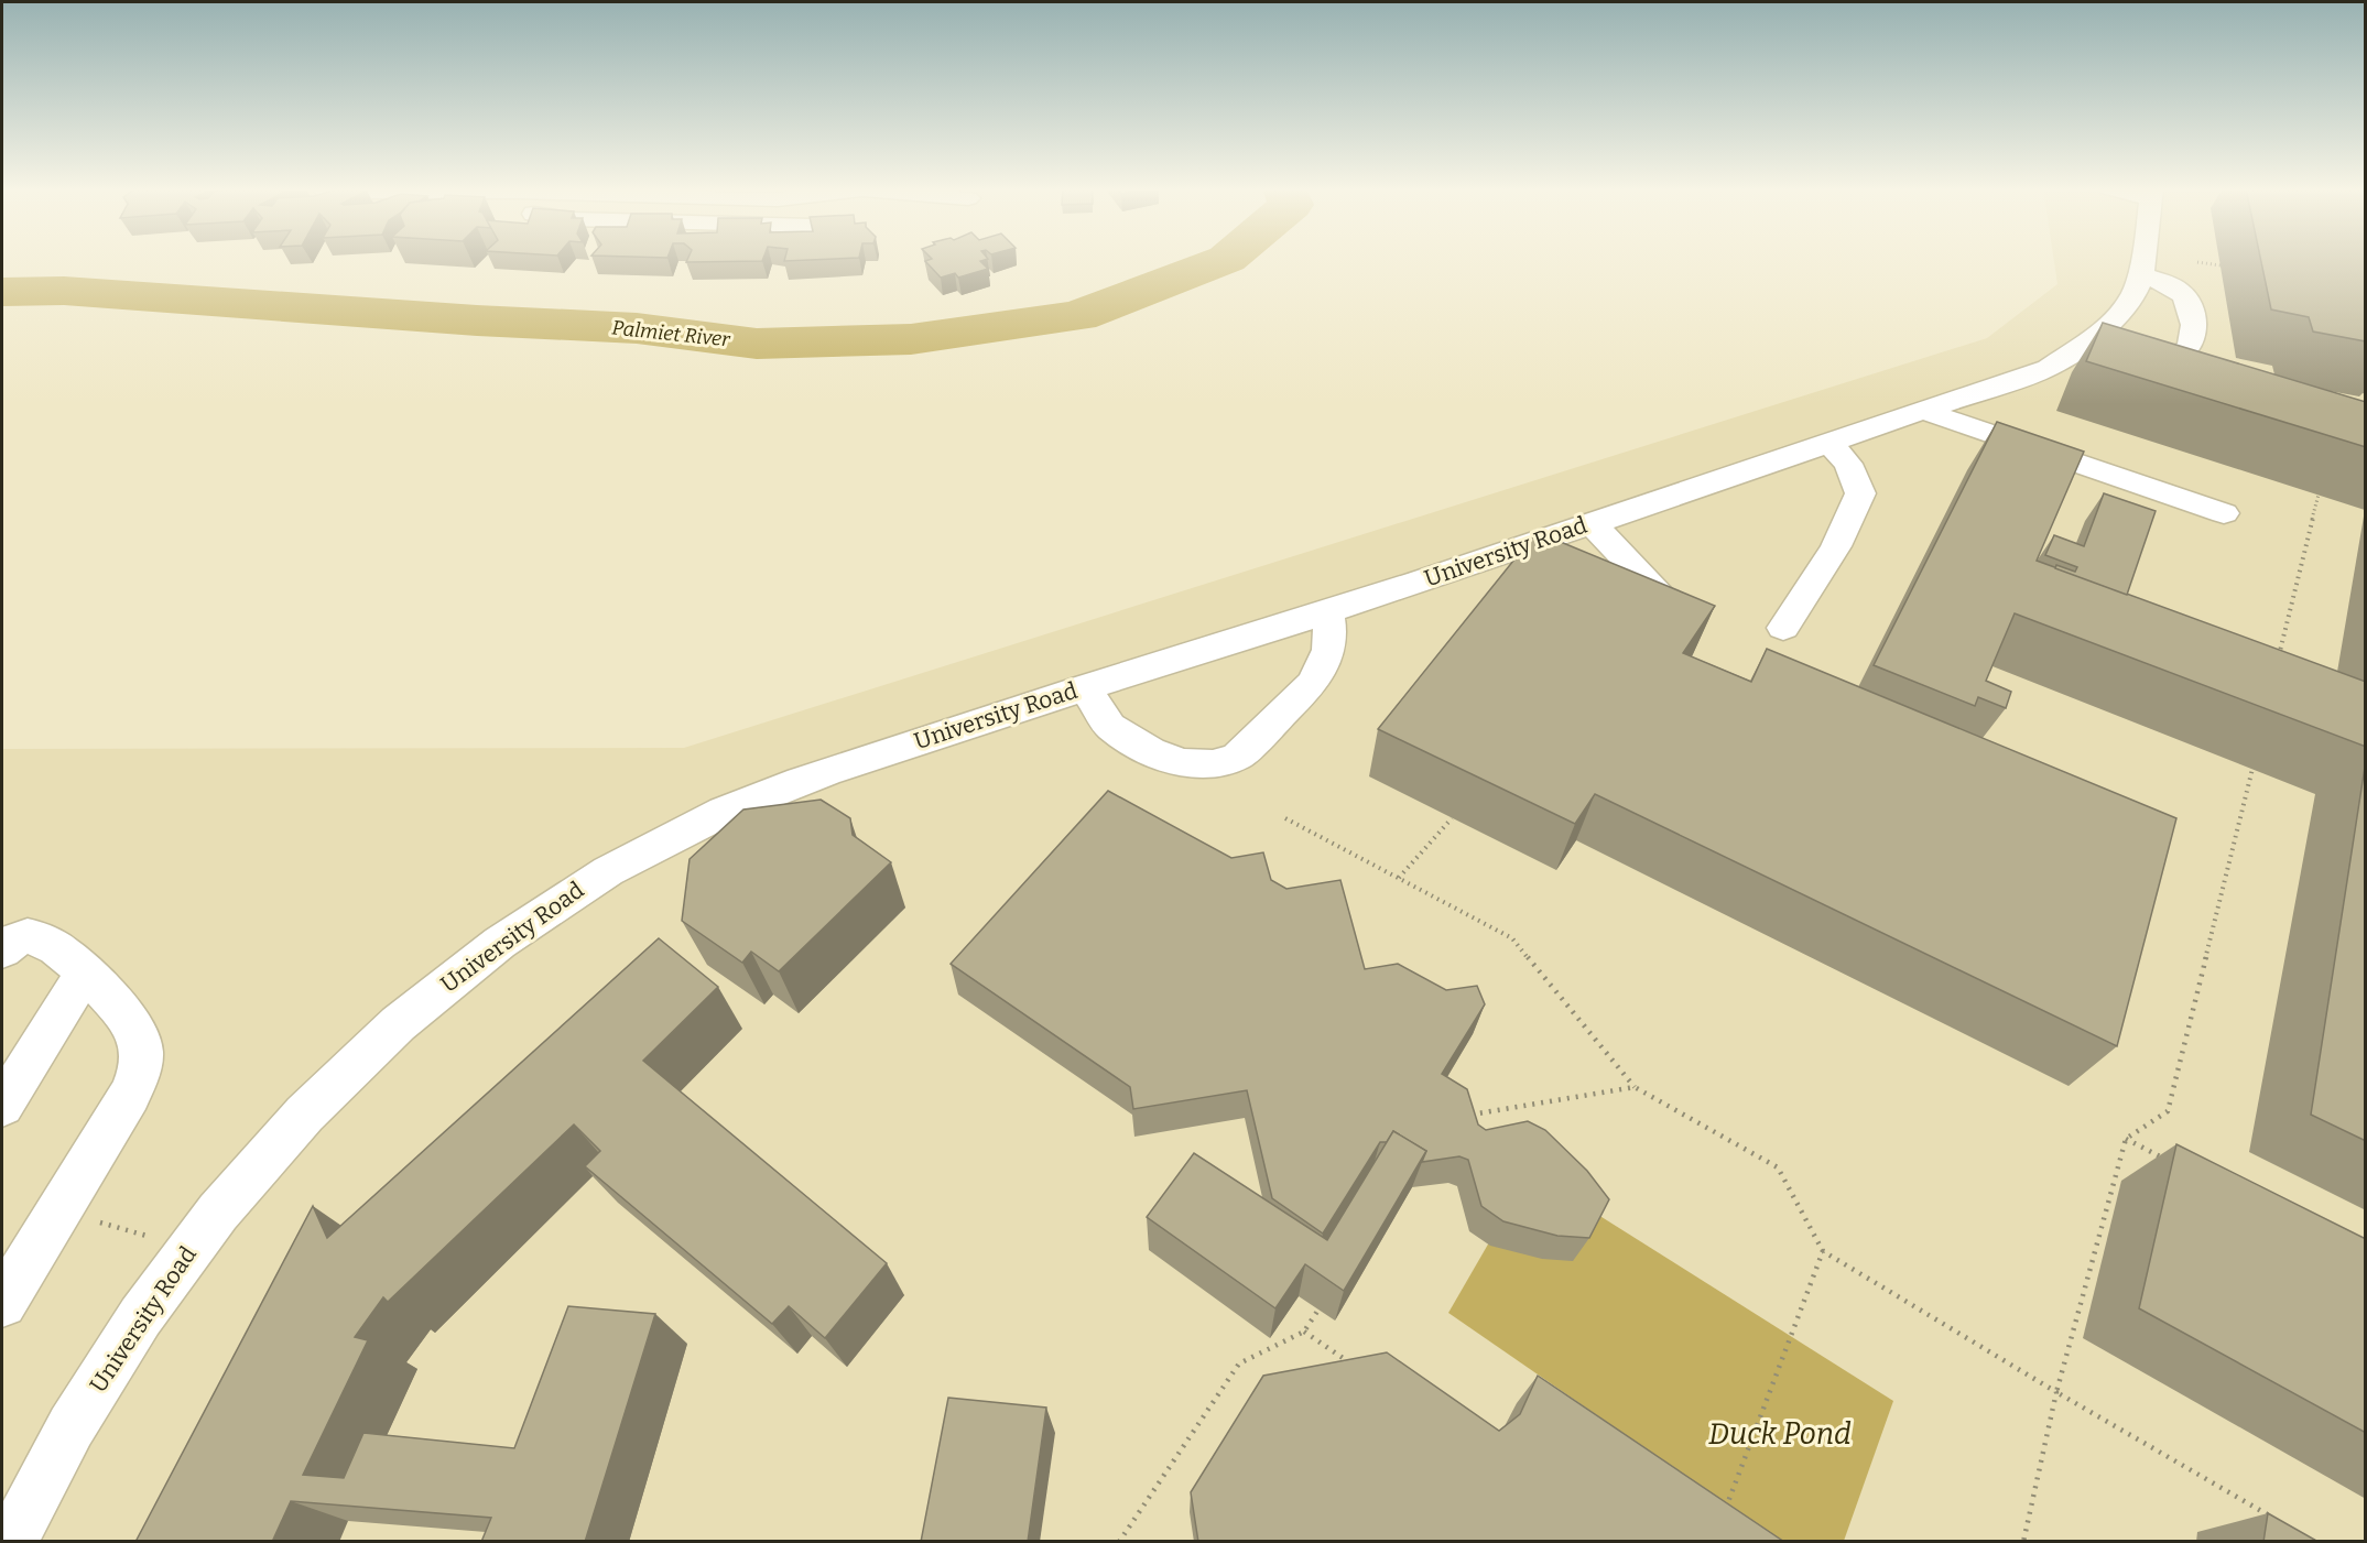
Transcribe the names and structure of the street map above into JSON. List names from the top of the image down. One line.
{"streets":{"street":["University Road"]},"water":["Palmiet River","Duck Pond"]}
